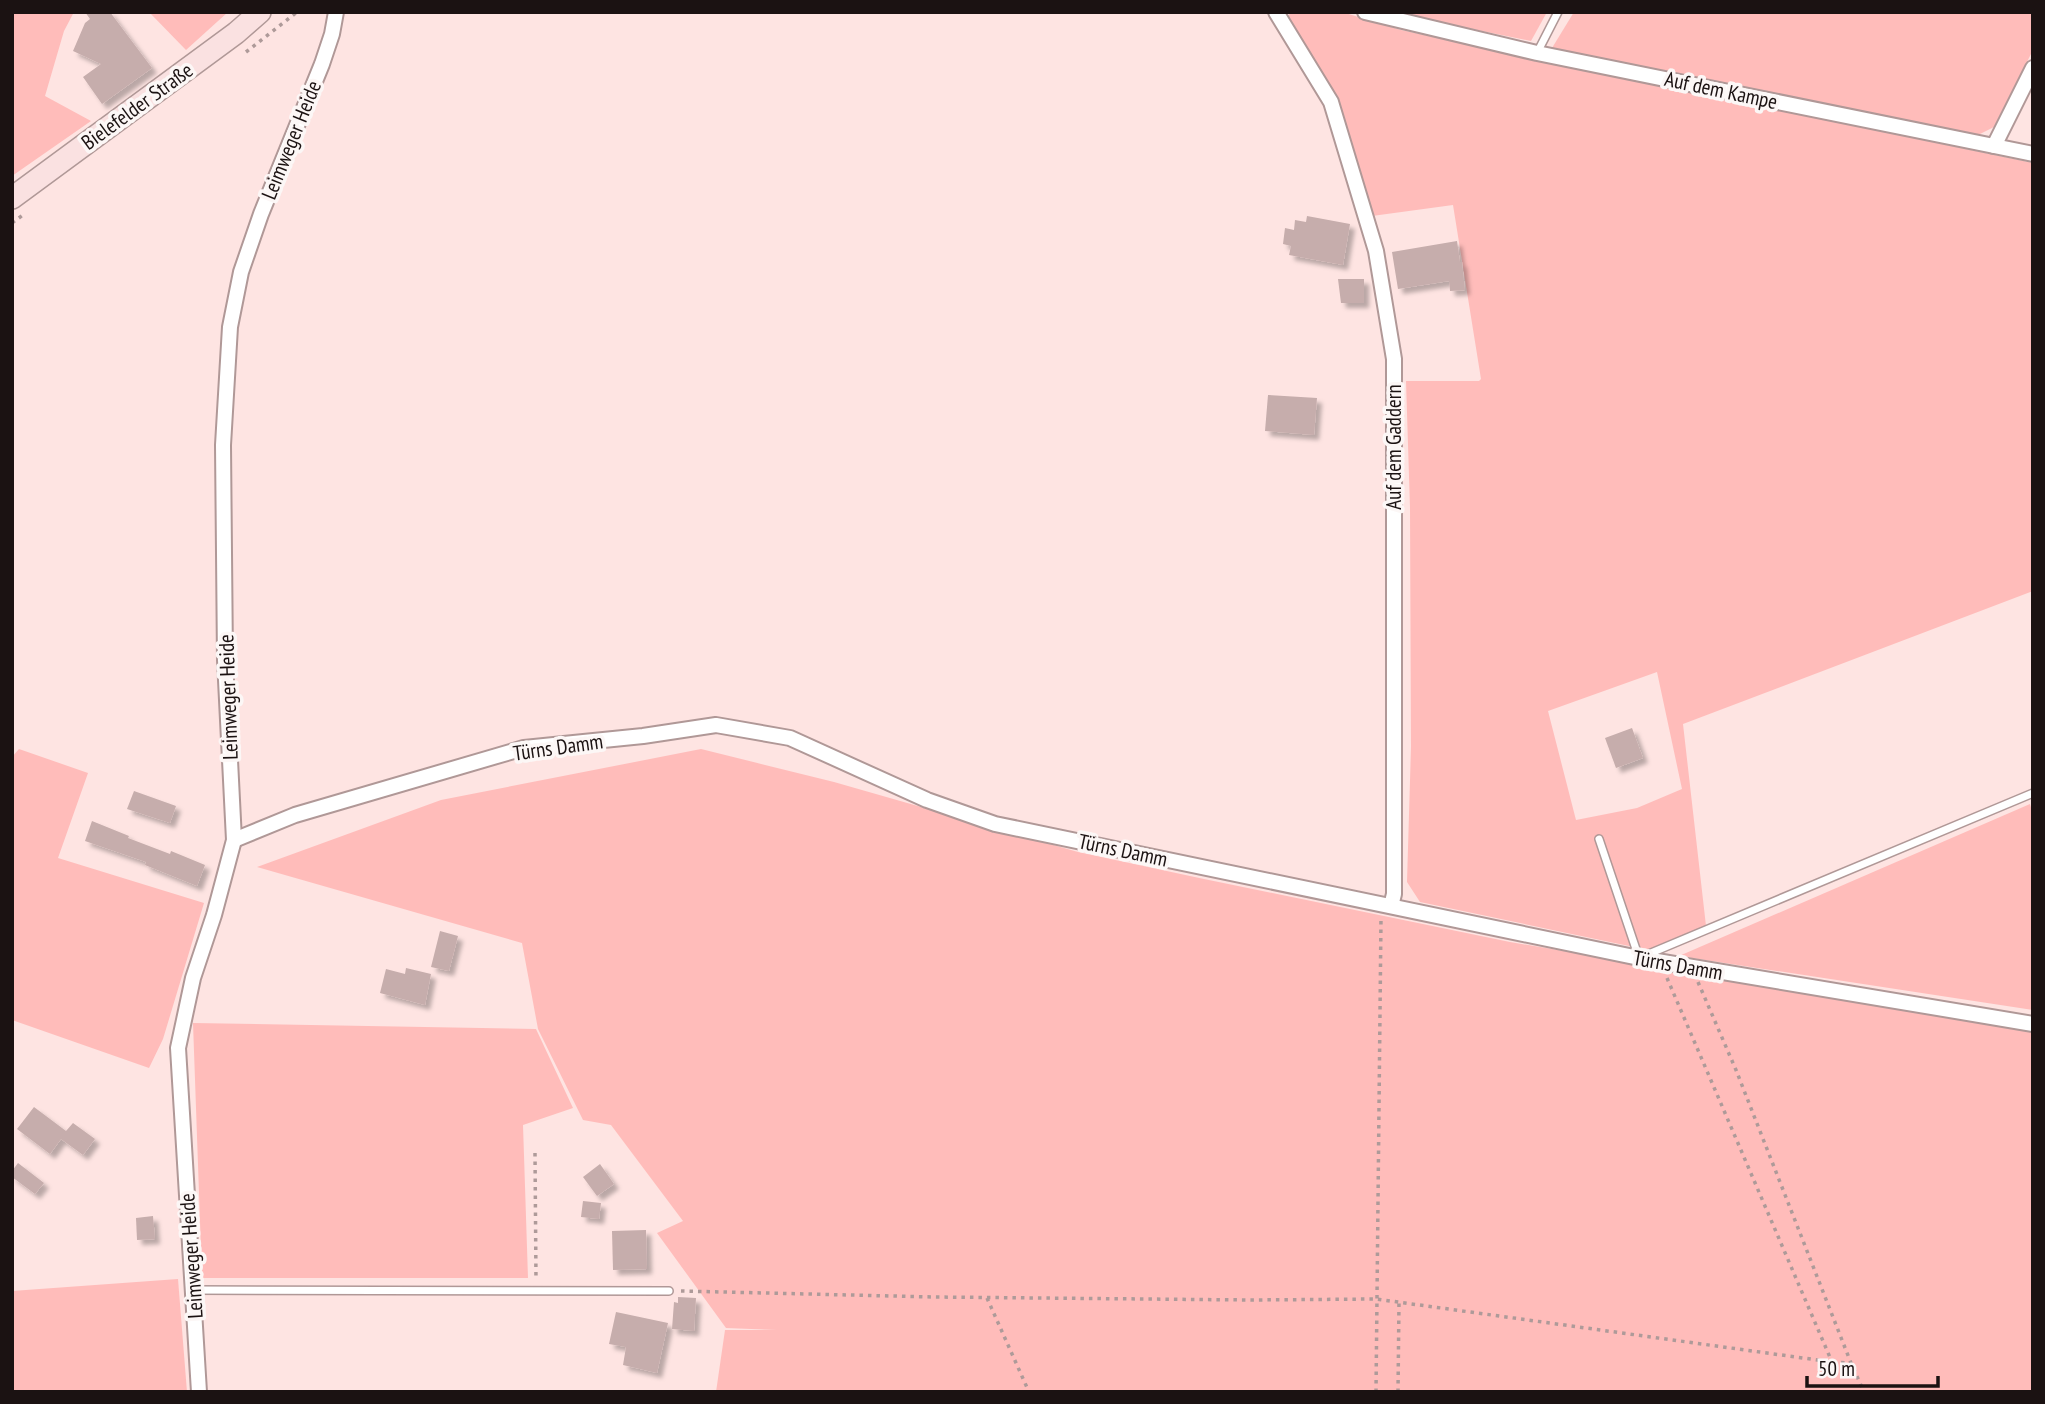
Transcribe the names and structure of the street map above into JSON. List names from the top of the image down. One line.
{"streets":{"main road":["Bielefelder Straße"],"street":["Auf dem Kampe","Leimweger Heide","Auf dem Gaddern","Türns Damm"]},"crossings":[["Leimweger Heide","Türns Damm"],["Auf dem Gaddern","Türns Damm"]],"scale_bar":"50 m"}
